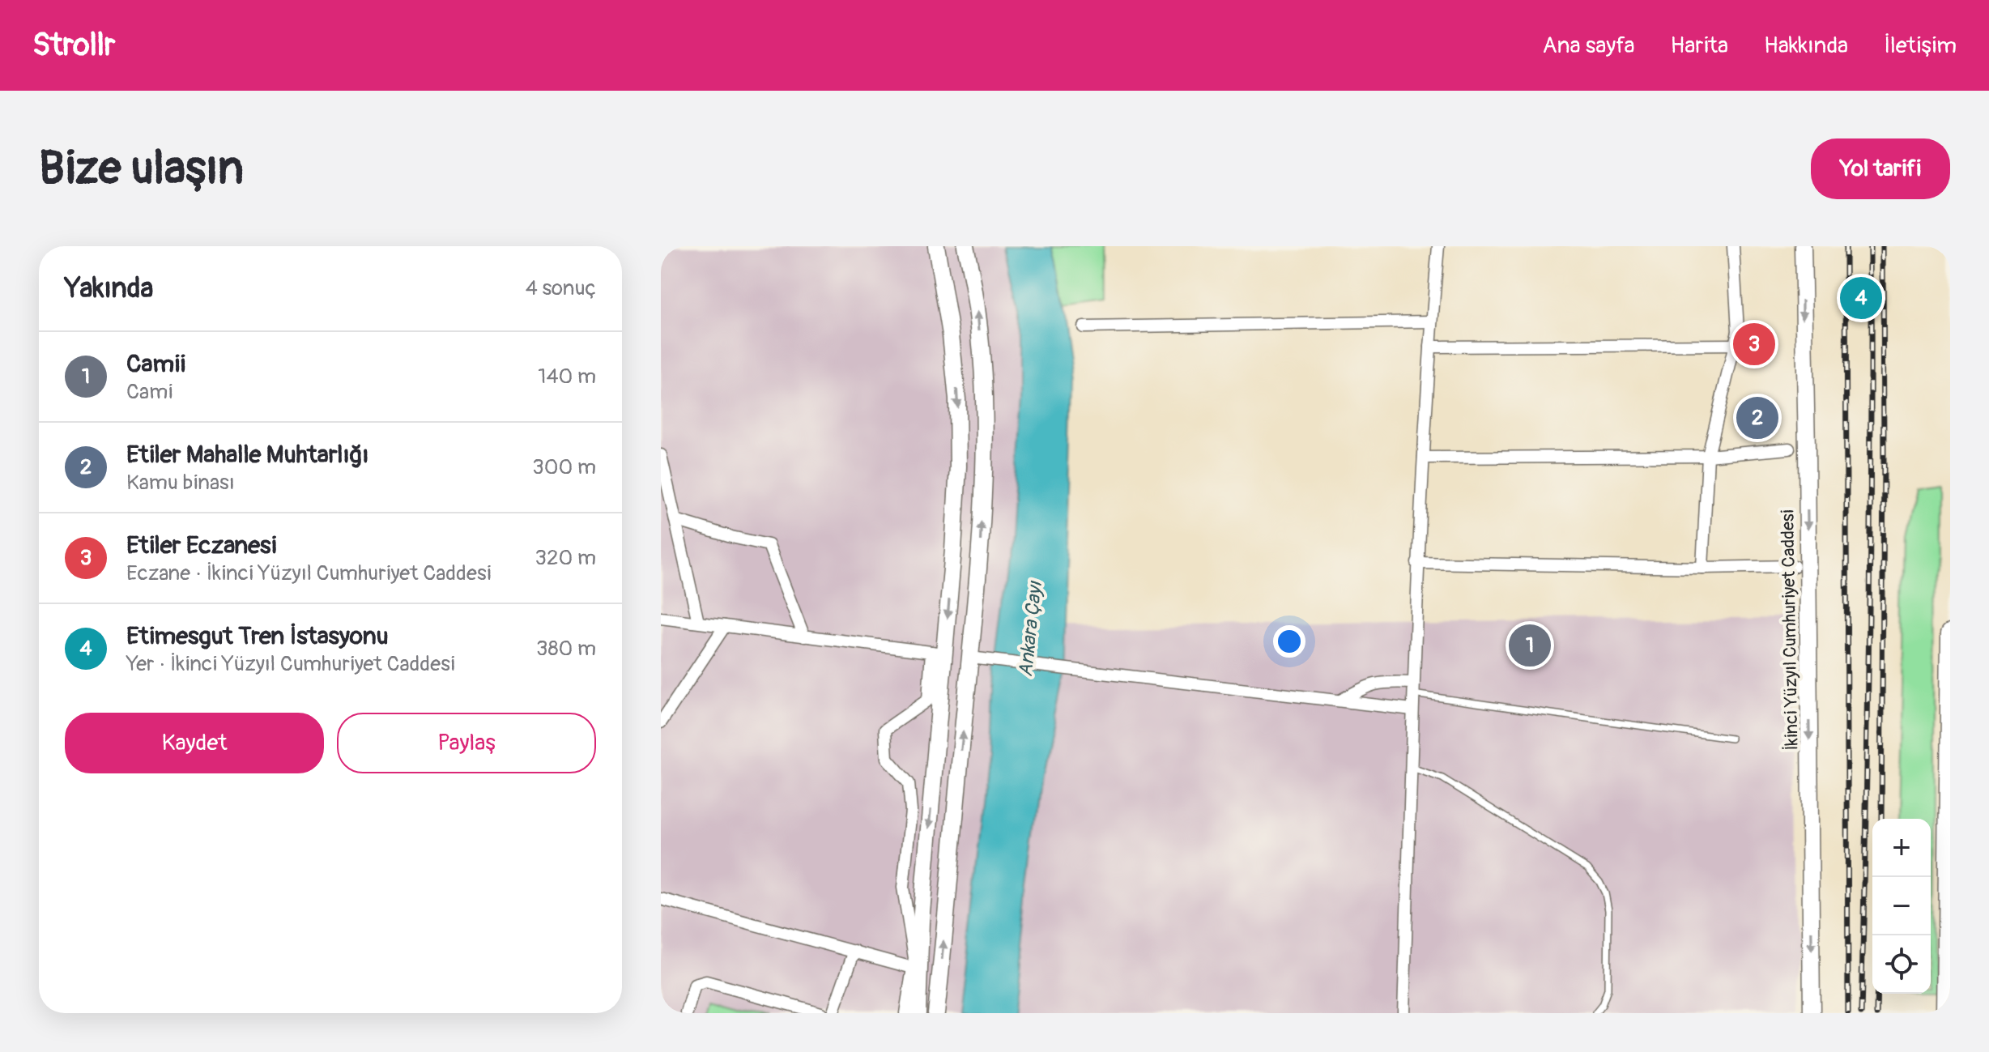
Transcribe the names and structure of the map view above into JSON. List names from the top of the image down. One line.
{"streets":{"main road":["İkinci Yüzyıl Cumhuriyet Caddesi"]},"water":["Ankara Çayı"],"page":{"header":"Strollr","nav":["Ana sayfa","Harita","Hakkında","İletişim"],"buttons":["Yol tarifi",["Kaydet","Paylaş"]],"title":"Bize ulaşın","heading":["Yakında","4 sonuç"],"pins":["4","3","2","1"],"list":[{"mark":"1","name":"Camii","note":"Cami","value":"140 m"},{"mark":"2","name":"Etiler Mahalle Muhtarlığı","note":"Kamu binası","value":"300 m"},{"mark":"3","name":"Etiler Eczanesi","note":"Eczane · İkinci Yüzyıl Cumhuriyet Caddesi","value":"320 m"},{"mark":"4","name":"Etimesgut Tren İstasyonu","note":"Yer · İkinci Yüzyıl Cumhuriyet Caddesi","value":"380 m"}],"map_buttons":["+","−"]}}
